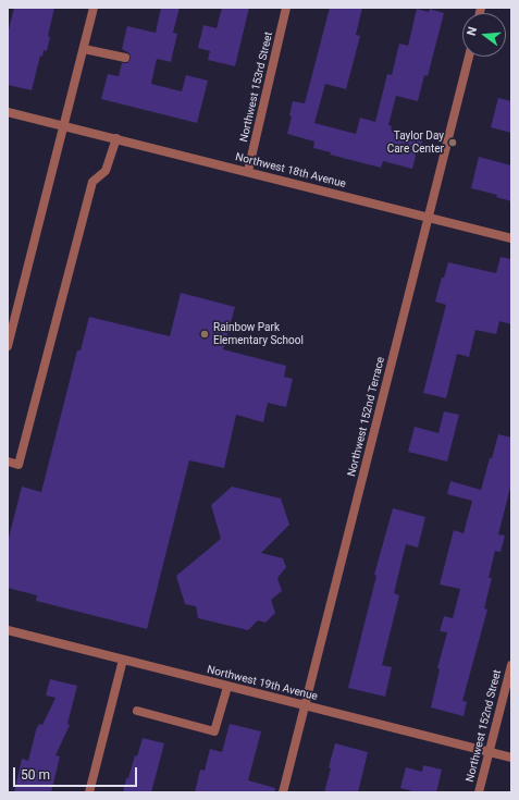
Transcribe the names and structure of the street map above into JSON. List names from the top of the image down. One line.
{"streets":{"street":["Northwest 153rd Street","Northwest 18th Avenue","Northwest 152nd Terrace","Northwest 19th Avenue","Northwest 152nd Street"]},"crossings":[["Northwest 153rd Street","Northwest 18th Avenue"],["Northwest 18th Avenue","Northwest 152nd Terrace"],["Northwest 152nd Terrace","Northwest 19th Avenue"],["Northwest 19th Avenue","Northwest 152nd Street"]],"places":["Taylor Day Care Center","Rainbow Park Elementary School"],"scale_bar":"50 m","north":"left"}
